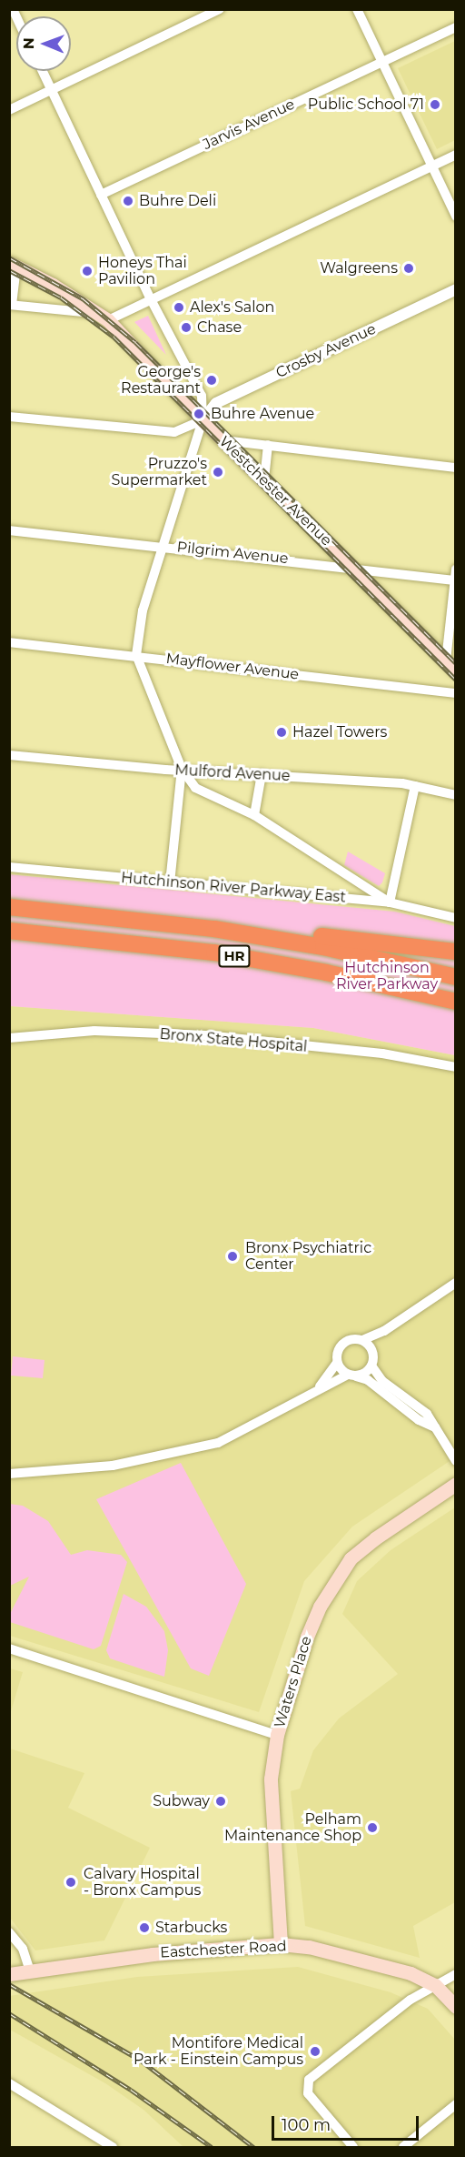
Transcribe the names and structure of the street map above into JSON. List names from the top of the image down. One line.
{"streets":{"highway":["HR"],"main road":["Westchester Avenue","Waters Place","Eastchester Road"],"street":["Jarvis Avenue","Crosby Avenue","Pilgrim Avenue","Mayflower Avenue","Mulford Avenue","Hutchinson River Parkway East","Bronx State Hospital"]},"crossings":[["Crosby Avenue","Westchester Avenue"],["Westchester Avenue","Pilgrim Avenue"],["Waters Place","Eastchester Road"]],"parks":["Hutchinson River Parkway"],"places":["Public School 71","Buhre Deli","Walgreens","Honeys Thai Pavilion","Alex's Salon","Chase","George's Restaurant","Buhre Avenue","Pruzzo's Supermarket","Hazel Towers","Bronx Psychiatric Center","Subway","Pelham Maintenance Shop","Calvary Hospital - Bronx Campus","Starbucks","Montifore Medical Park - Einstein Campus"],"scale_bar":"100 m","north":"left"}
